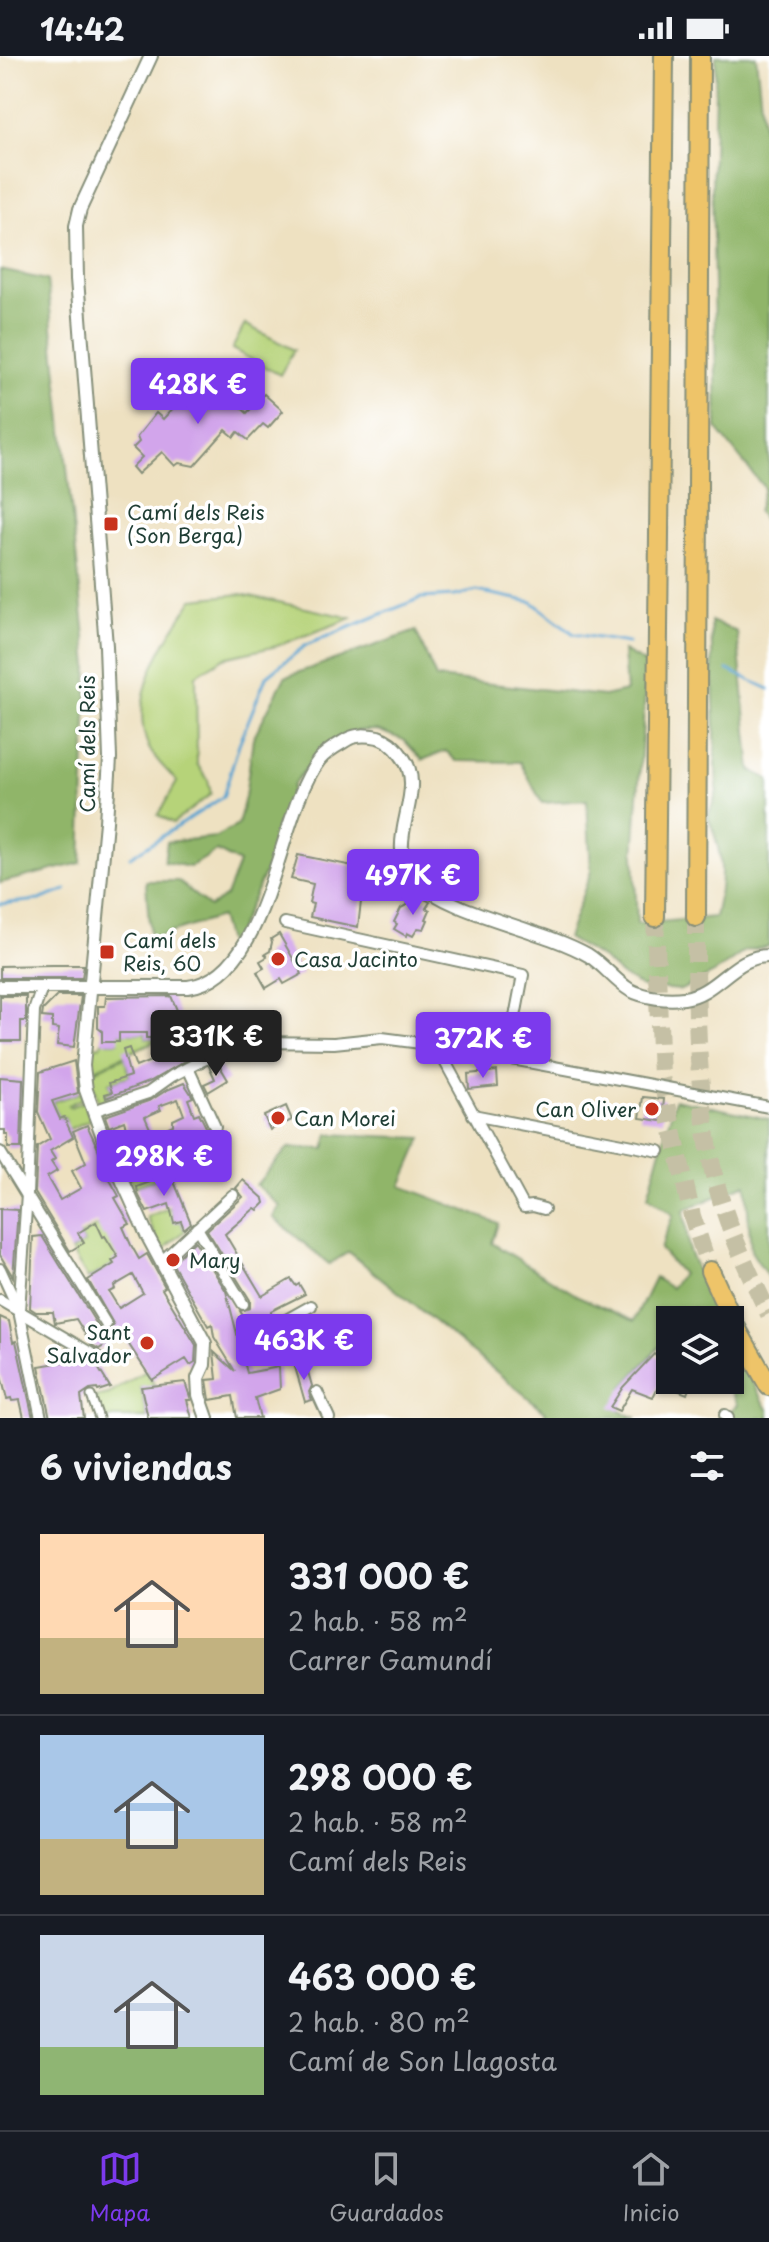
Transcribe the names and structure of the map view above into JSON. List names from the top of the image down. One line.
{"streets":{"street":["Camí dels Reis"]},"places":{"transit":["Camí dels Reis (Son Berga)","Camí dels Reis, 60"],"other":["Casa Jacinto","Can Oliver","Can Morei","Mary","Sant Salvador"]},"page":{"status":"14:42","price":["428K €","497K €","331K €","372K €","298K €","463K €"],"heading":"6 viviendas","list":[{"name":"331 000 €","note":"2 hab. · 58 m² · Carrer Gamundí"},{"name":"298 000 €","note":"2 hab. · 58 m² · Camí dels Reis"},{"name":"463 000 €","note":"2 hab. · 80 m² · Camí de Son Llagosta"}],"tabs":["Mapa","Guardados","Inicio"]}}
